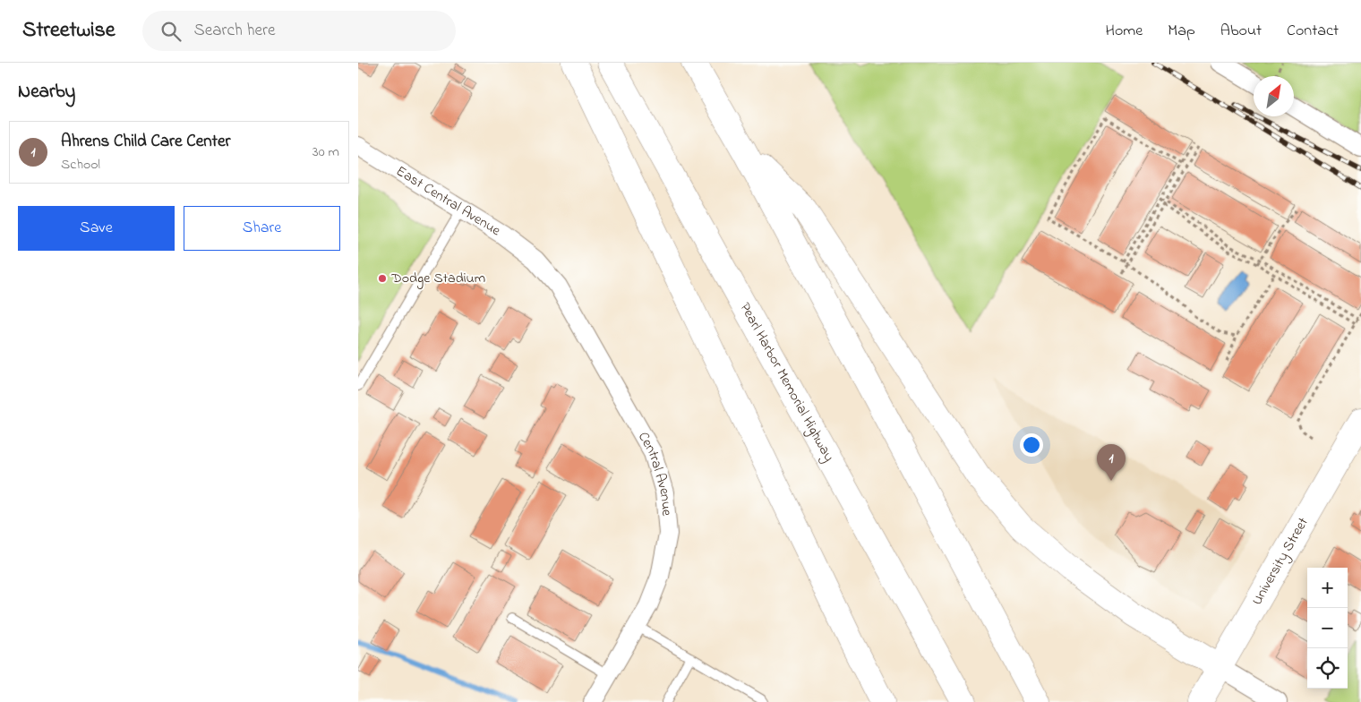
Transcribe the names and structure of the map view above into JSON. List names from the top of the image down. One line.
{"streets":{"main road":["Pearl Harbor Memorial Highway","University Street"],"street":["East Central Avenue","Central Avenue"]},"crossings":[["East Central Avenue","Central Avenue"]],"places":["Dodge Stadium"],"north":"top right","page":{"header":"Streetwise","search":"Search here","nav":["Home","Map","About","Contact"],"heading":"Nearby","list":[{"mark":"1","name":"Ahrens Child Care Center","note":"School","value":"30 m"}],"buttons":["Save","Share"],"pins":"1","map_buttons":["+","−"]}}
